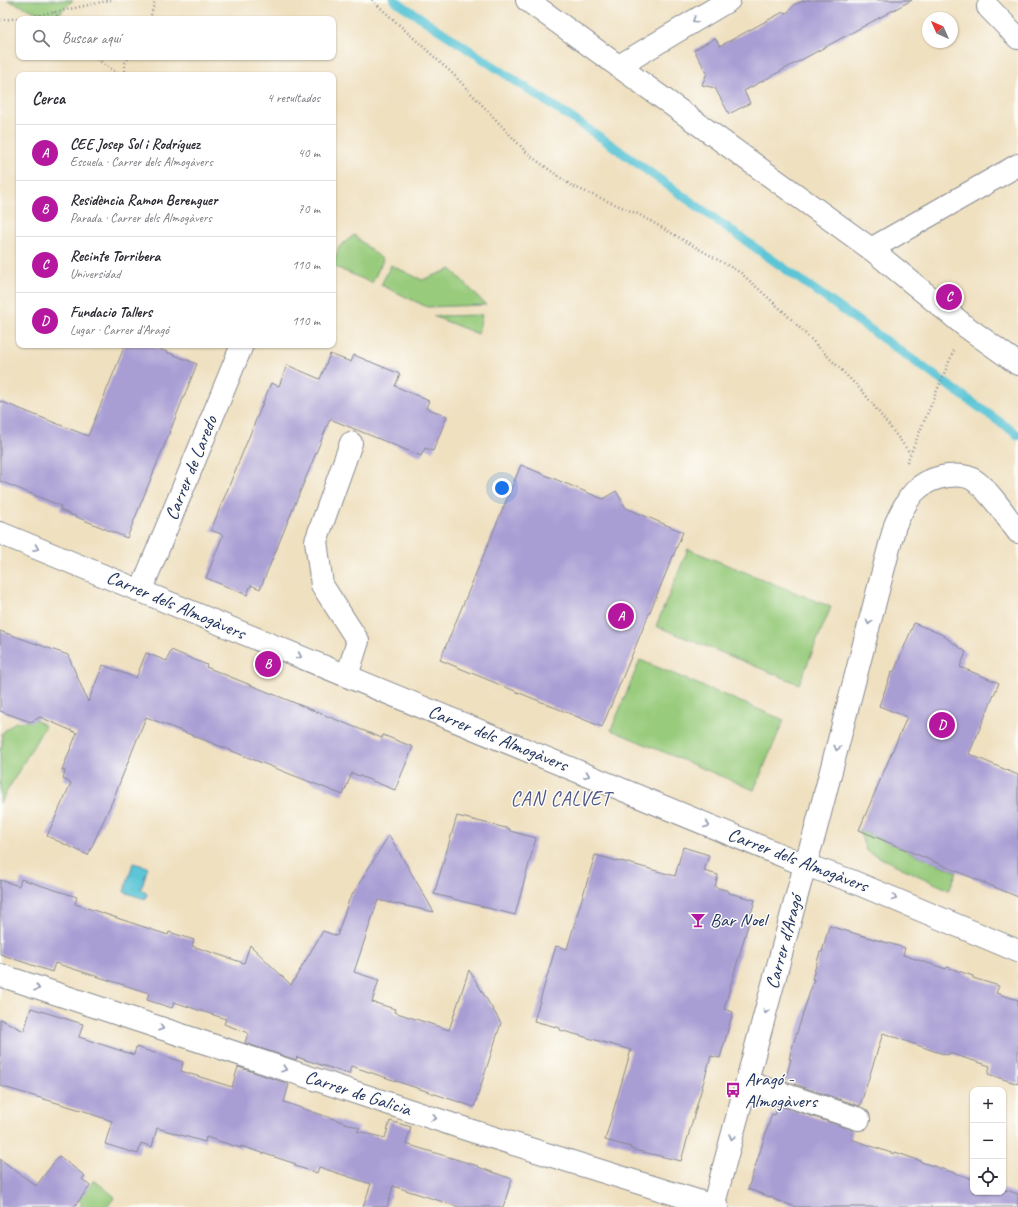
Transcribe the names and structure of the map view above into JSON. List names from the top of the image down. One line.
{"streets":{"street":["Carrer de Laredo","Carrer dels Almogàvers","Carrer d'Aragó","Carrer de Galicia"]},"crossings":[["Carrer de Laredo","Carrer dels Almogàvers"],["Carrer dels Almogàvers","Carrer d'Aragó"],["Carrer d'Aragó","Carrer de Galicia"]],"one_way":["Carrer dels Almogàvers","Carrer d'Aragó","Carrer de Galicia"],"districts":["CAN CALVET"],"places":{"bar":["Bar Noel"],"bus stop":["Aragó - Almogàvers"]},"north":"top left","page":{"search":"Buscar aquí","heading":["Cerca","4 resultados"],"list":[{"mark":"A","name":"CEE Josep Sol i Rodríguez","note":"Escuela · Carrer dels Almogàvers","value":"40 m"},{"mark":"B","name":"Residència Ramon Berenguer","note":"Parada · Carrer dels Almogàvers","value":"70 m"},{"mark":"C","name":"Recinte Torribera","note":"Universidad","value":"110 m"},{"mark":"D","name":"Fundacio Tallers","note":"Lugar · Carrer d'Aragó","value":"110 m"}],"pins":["C","A","B","D"],"map_buttons":["+","−"]}}
